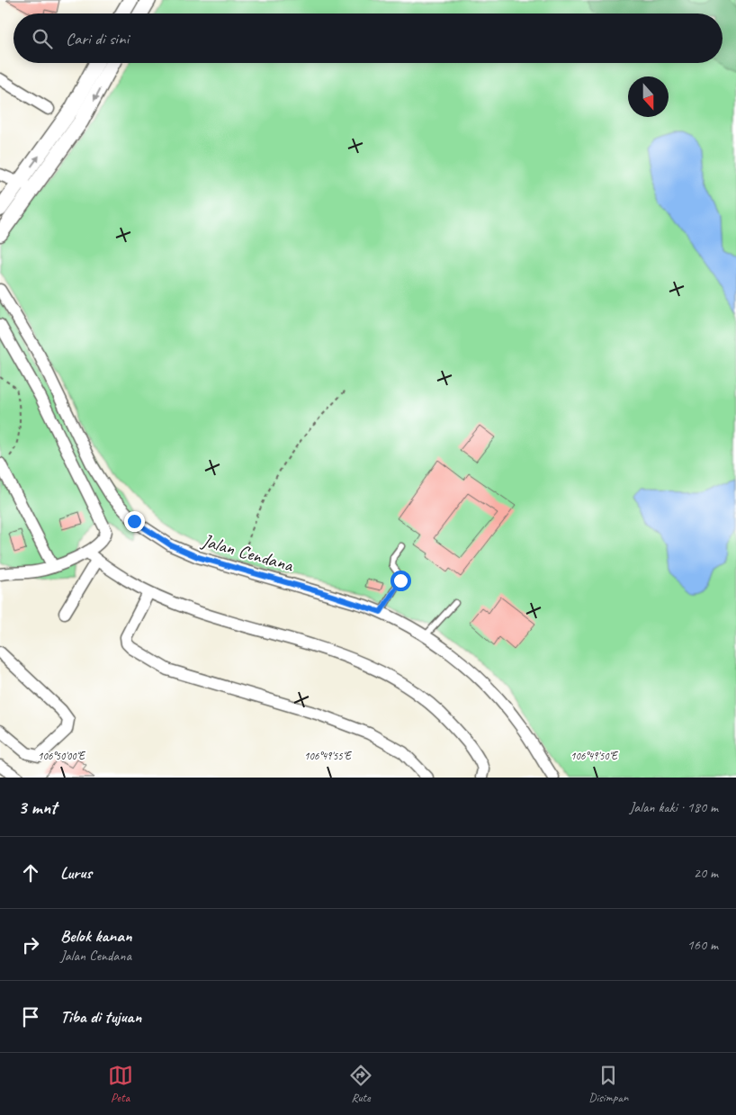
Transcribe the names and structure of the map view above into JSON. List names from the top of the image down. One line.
{"streets":{"street":["Jalan Cendana"]},"north":"bottom","page":{"search":"Cari di sini","heading":["3 mnt","Jalan kaki · 180 m"],"list":[["Lurus","20 m"],["Belok kanan","Jalan Cendana","160 m"],"Tiba di tujuan"],"nav":["Peta","Rute","Disimpan"]},"coordinates":["106°50'00\"E","106°49'55\"E","106°49'50\"E"]}
